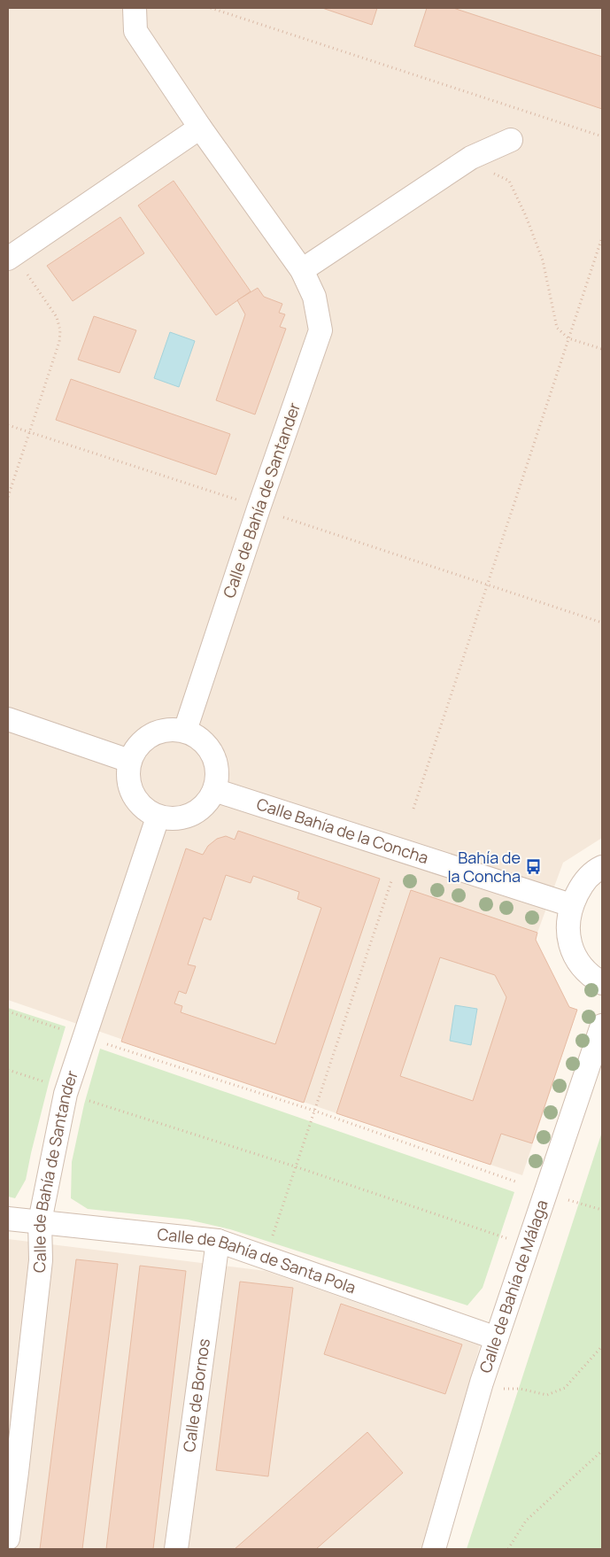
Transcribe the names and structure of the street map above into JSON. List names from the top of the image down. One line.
{"streets":{"street":["Calle de Bahía de Santander","Calle Bahía de la Concha","Calle de Bahía de Santa Pola","Calle de Bahía de Málaga","Calle de Bornos"]},"crossings":[["Calle de Bahía de Santander","Calle Bahía de la Concha"],["Calle de Bahía de Santander","Calle de Bahía de Santa Pola"],["Calle de Bahía de Santa Pola","Calle de Bahía de Málaga"],["Calle de Bahía de Santa Pola","Calle de Bornos"]],"places":{"bus stop":["Bahía de la Concha"]}}
